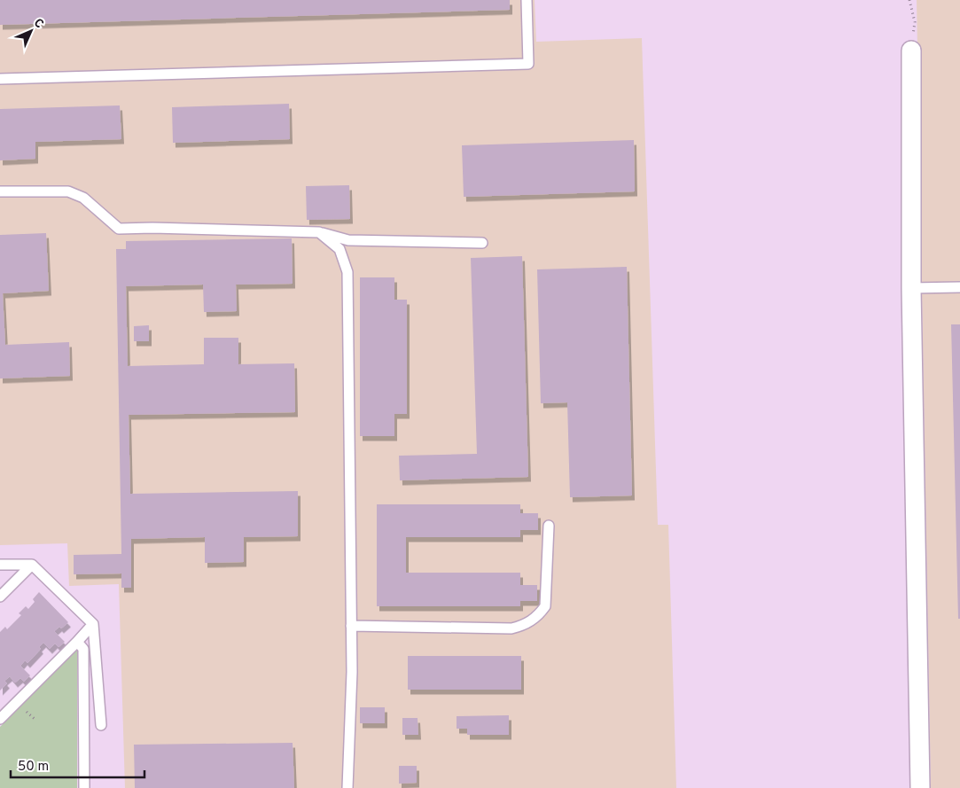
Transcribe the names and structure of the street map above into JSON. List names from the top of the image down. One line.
{"scale_bar":"50 m","north":"top right"}
